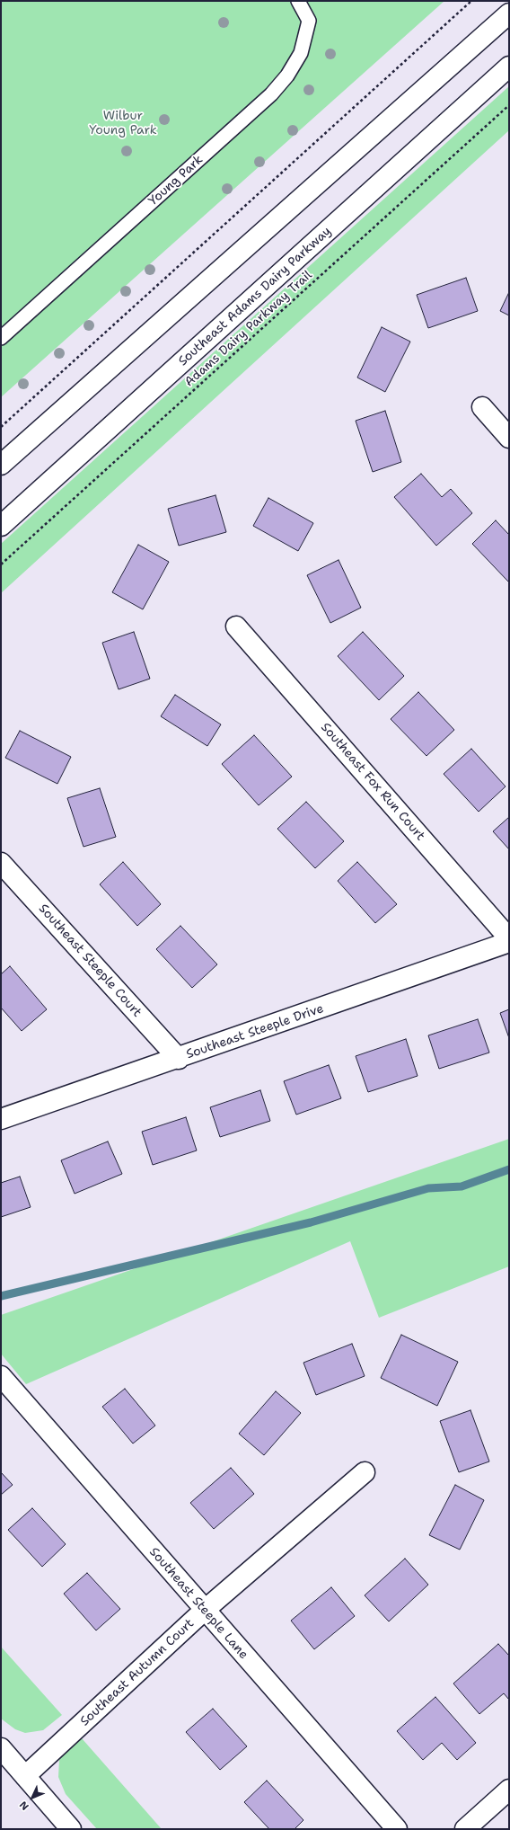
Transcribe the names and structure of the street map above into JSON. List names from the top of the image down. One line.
{"streets":{"street":["Southeast Adams Dairy Parkway","Southeast Fox Run Court","Southeast Steeple Court","Southeast Steeple Drive","Southeast Steeple Lane","Southeast Autumn Court"],"lane":["Young Park"],"path":["Adams Dairy Parkway Trail"]},"crossings":[["Southeast Steeple Court","Southeast Steeple Drive"],["Southeast Steeple Lane","Southeast Autumn Court"]],"parks":["Wilbur Young Park"],"north":"bottom left"}
